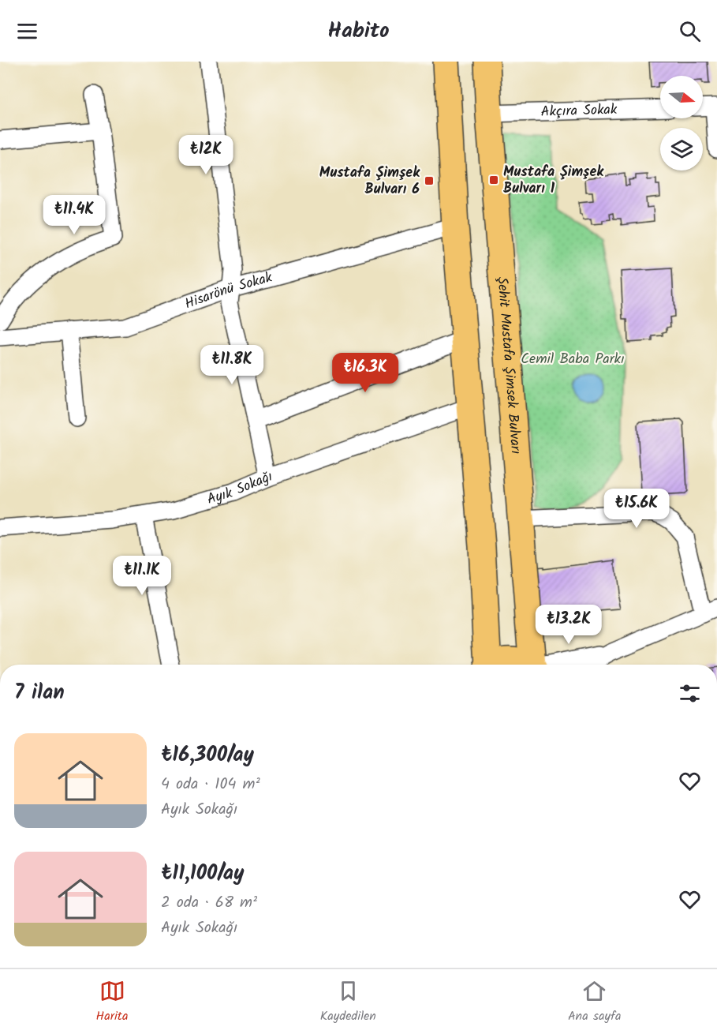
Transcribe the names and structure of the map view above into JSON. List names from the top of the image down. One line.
{"streets":{"main road":["Şehit Mustafa Şimsek Bulvarı"],"street":["Akçıra Sokak","Hisarönü Sokak","Ayık Sokağı"]},"crossings":[["Akçıra Sokak","Şehit Mustafa Şimsek Bulvarı"]],"parks":["Cemil Baba Parkı"],"places":{"transit":["Mustafa Şimşek Bulvarı 1","Mustafa Şimşek Bulvarı 6"]},"north":"right","page":{"header":"Habito","price":["₺12K","₺11.4K","₺11.8K","₺16.3K","₺15.6K","₺11.1K","₺13.2K"],"heading":"7 ilan","list":[{"name":"₺16,300/ay","note":"4 oda · 104 m² · Ayık Sokağı"},{"name":"₺11,100/ay","note":"2 oda · 68 m² · Ayık Sokağı"}],"tabs":["Harita","Kaydedilen","Ana sayfa"]}}
